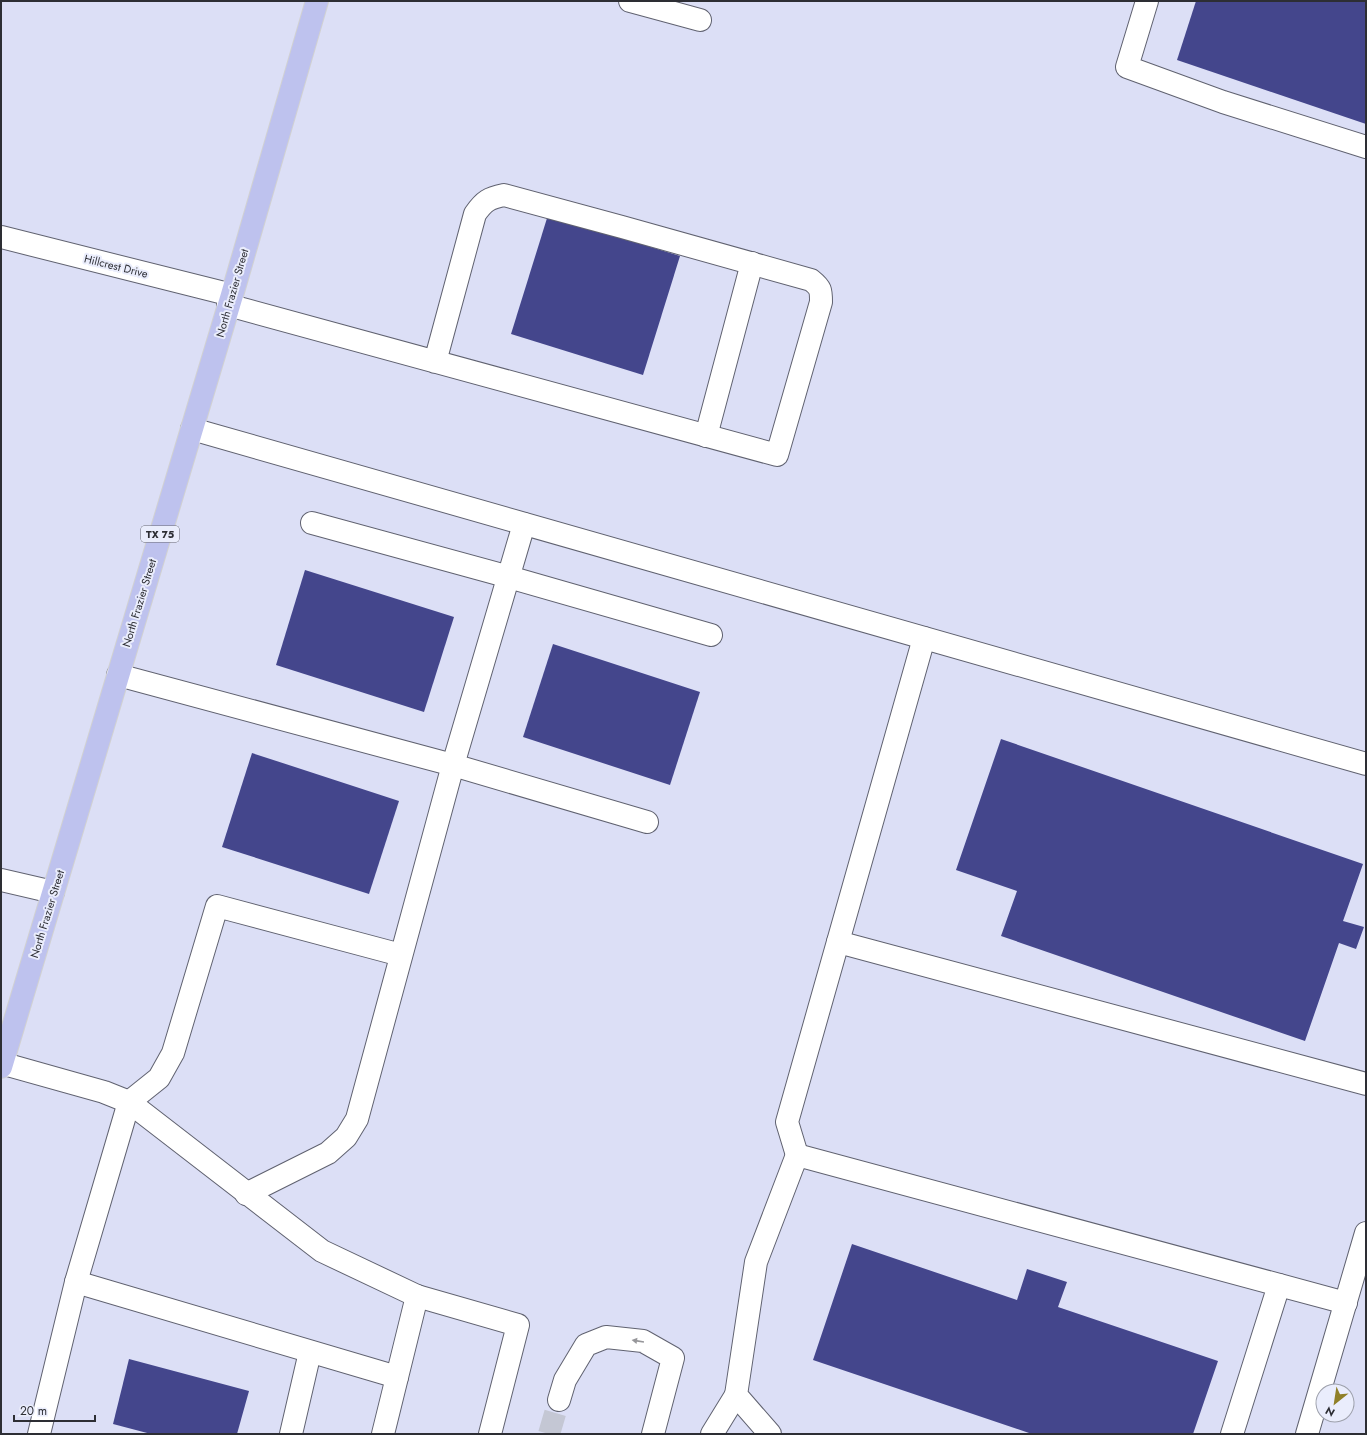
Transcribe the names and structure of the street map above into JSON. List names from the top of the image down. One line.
{"streets":{"main road":["North Frazier Street","TX 75"],"street":["Hillcrest Drive"]},"crossings":[["Hillcrest Drive","North Frazier Street"]],"scale_bar":"20 m","north":"bottom left"}
